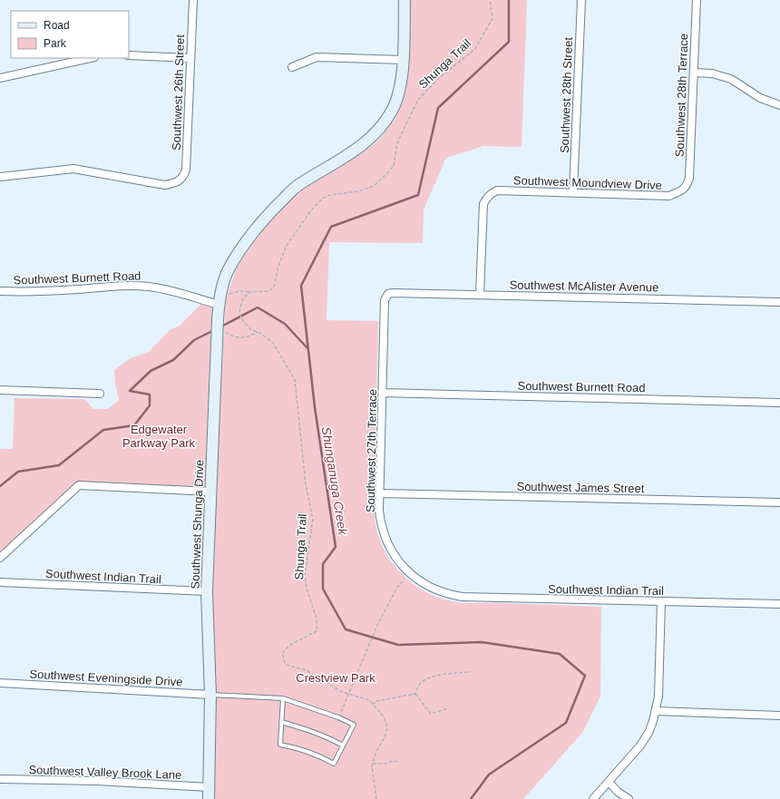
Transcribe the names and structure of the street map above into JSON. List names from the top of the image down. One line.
{"streets":{"street":["Southwest 26th Street","Southwest 28th Street","Southwest 28th Terrace","Southwest Moundview Drive","Southwest Burnett Road","Southwest McAlister Avenue","Southwest 27th Terrace","Southwest James Street","Southwest Shunga Drive","Southwest Indian Trail","Southwest Eveningside Drive","Southwest Valley Brook Lane"],"path":["Shunga Trail"]},"crossings":[["Southwest 28th Street","Southwest Moundview Drive"],["Southwest 28th Terrace","Southwest Moundview Drive"],["Southwest Moundview Drive","Southwest McAlister Avenue"],["Southwest Burnett Road","Southwest 27th Terrace"],["Southwest Burnett Road","Southwest Shunga Drive"],["Southwest McAlister Avenue","Southwest 27th Terrace"],["Southwest 27th Terrace","Southwest James Street"],["Southwest 27th Terrace","Southwest Indian Trail"],["Southwest Shunga Drive","Southwest Indian Trail"],["Southwest Shunga Drive","Southwest Eveningside Drive"],["Southwest Shunga Drive","Southwest Valley Brook Lane"]],"water":["Shunganuga Creek"],"parks":["Edgewater Parkway Park","Crestview Park"],"legend":["Road","Park"]}
